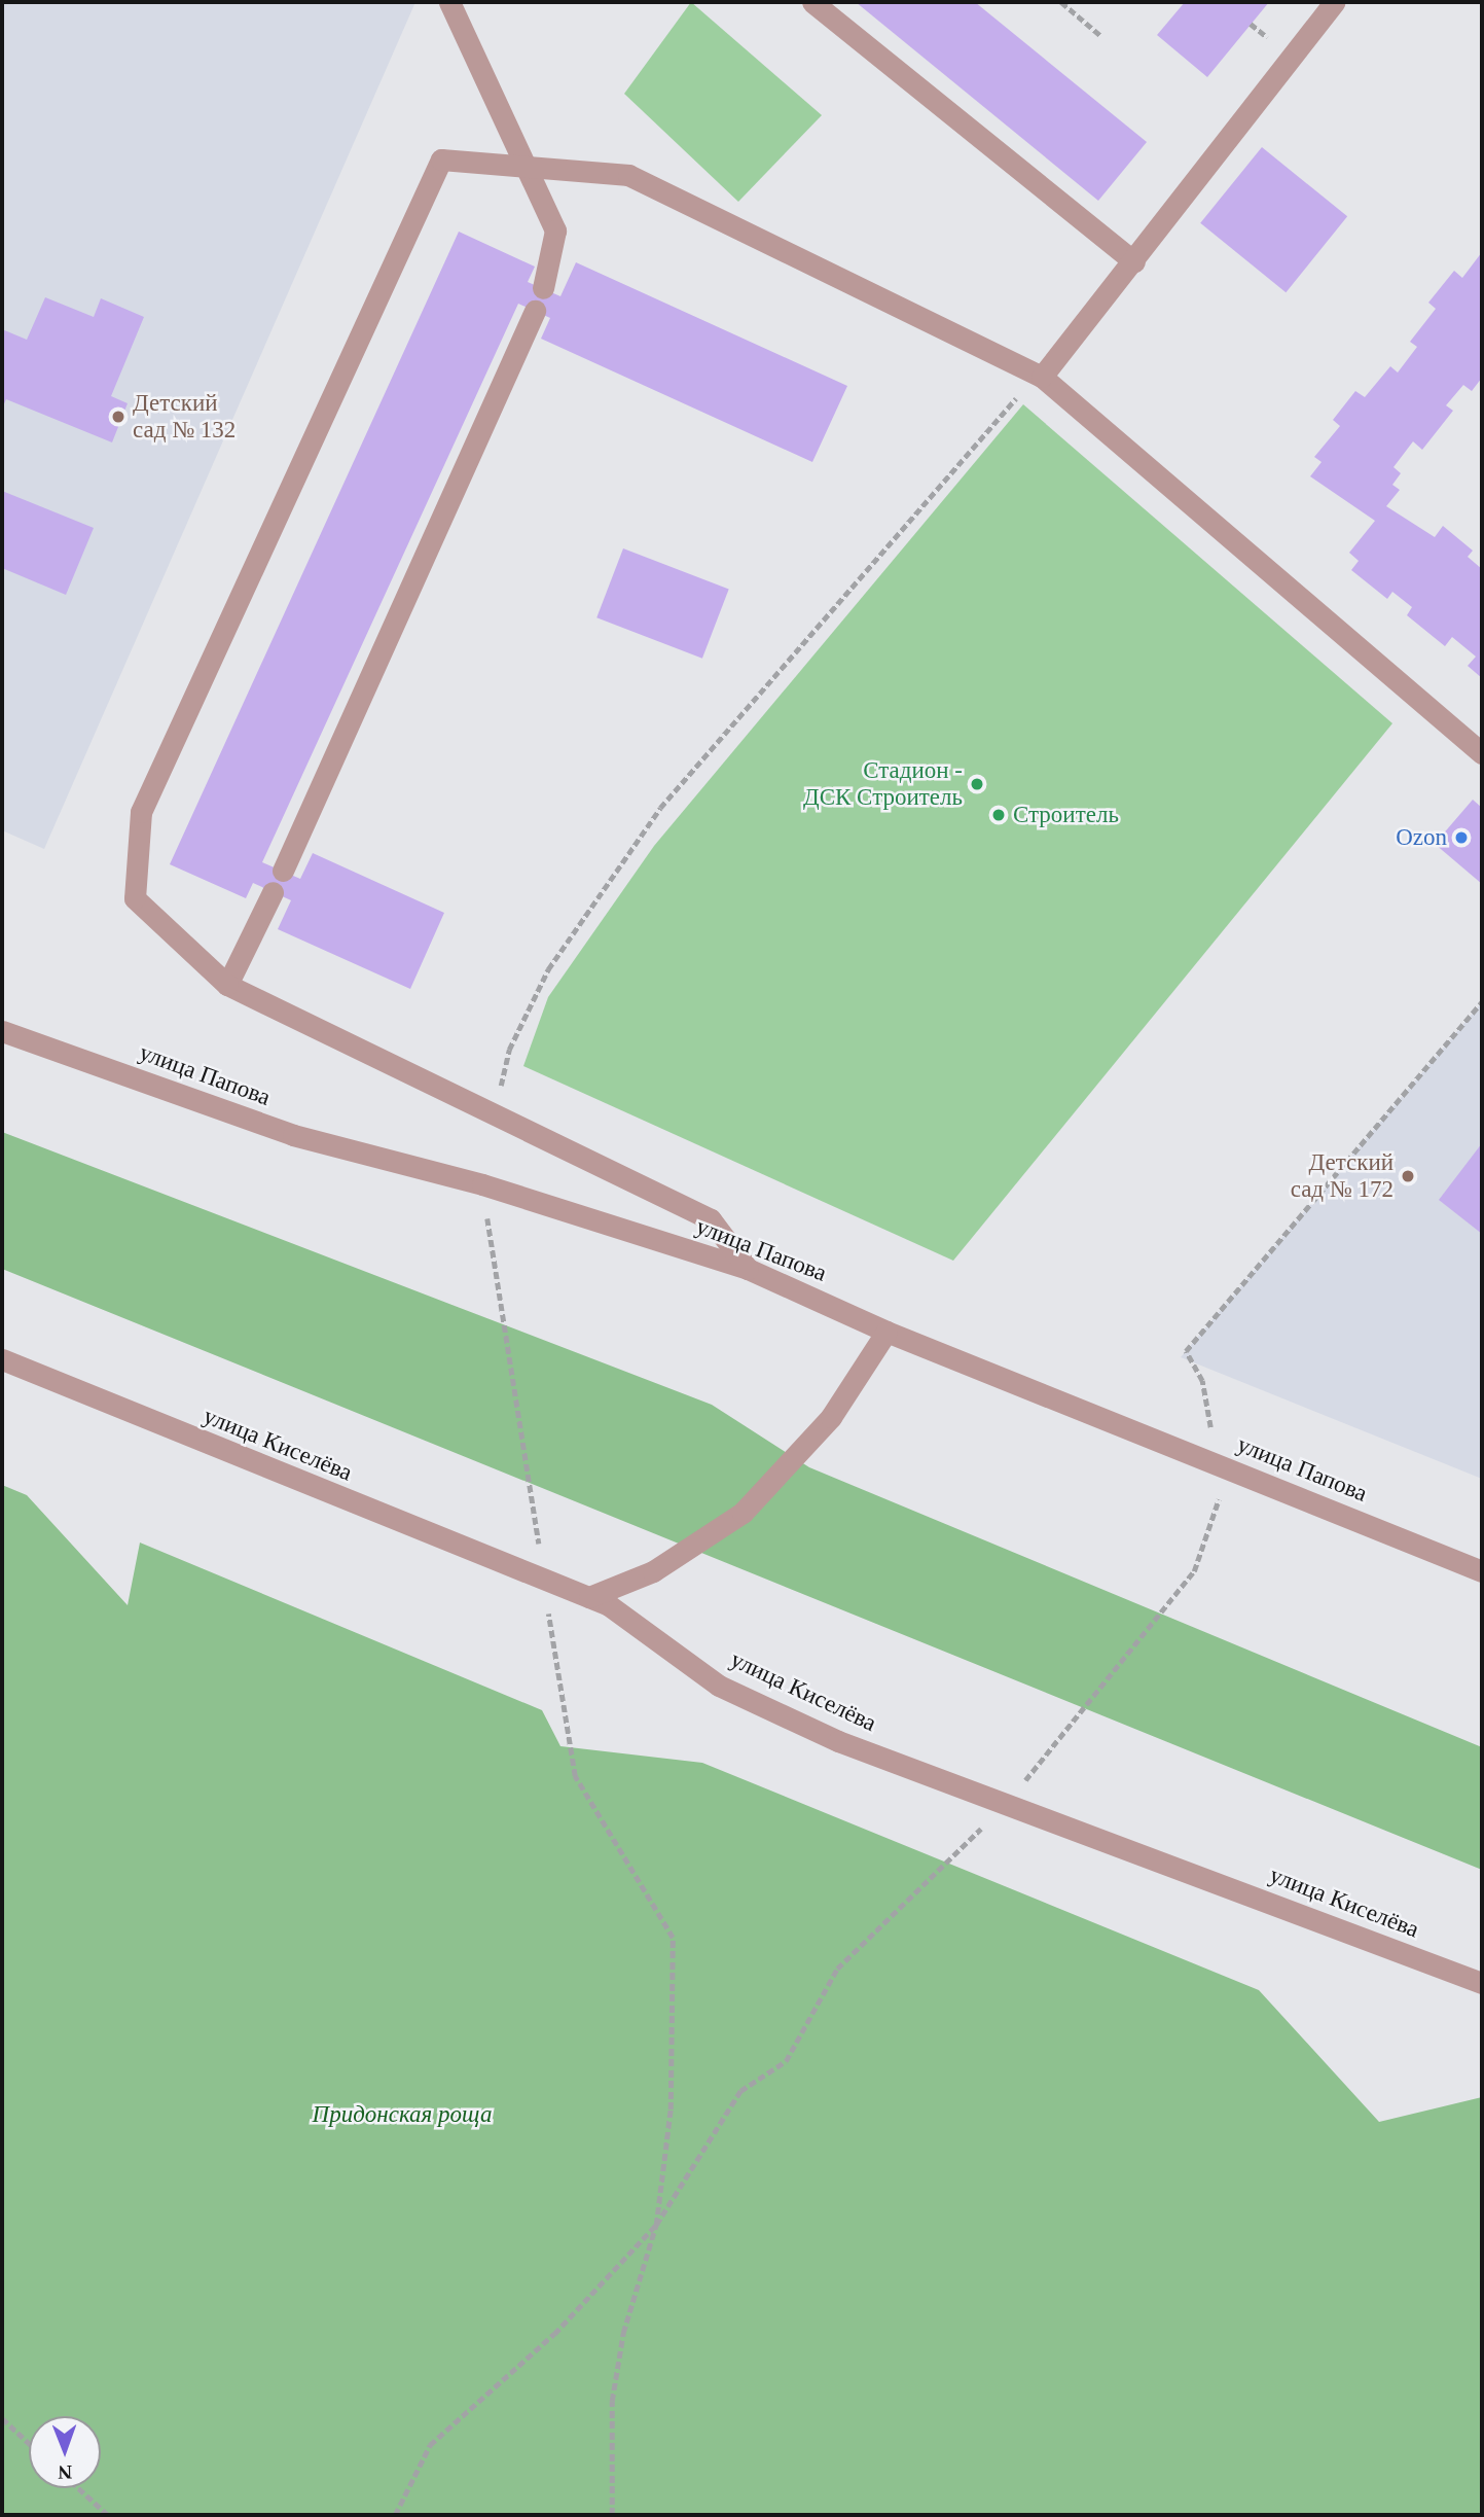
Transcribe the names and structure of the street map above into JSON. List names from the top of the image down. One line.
{"streets":{"street":["улица Папова","улица Киселёва"]},"parks":["Придонская роща"],"places":["Детский сад № 132","Стадион - ДСК Строитель","Строитель","Ozon","Детский сад № 172"],"north":"bottom"}
